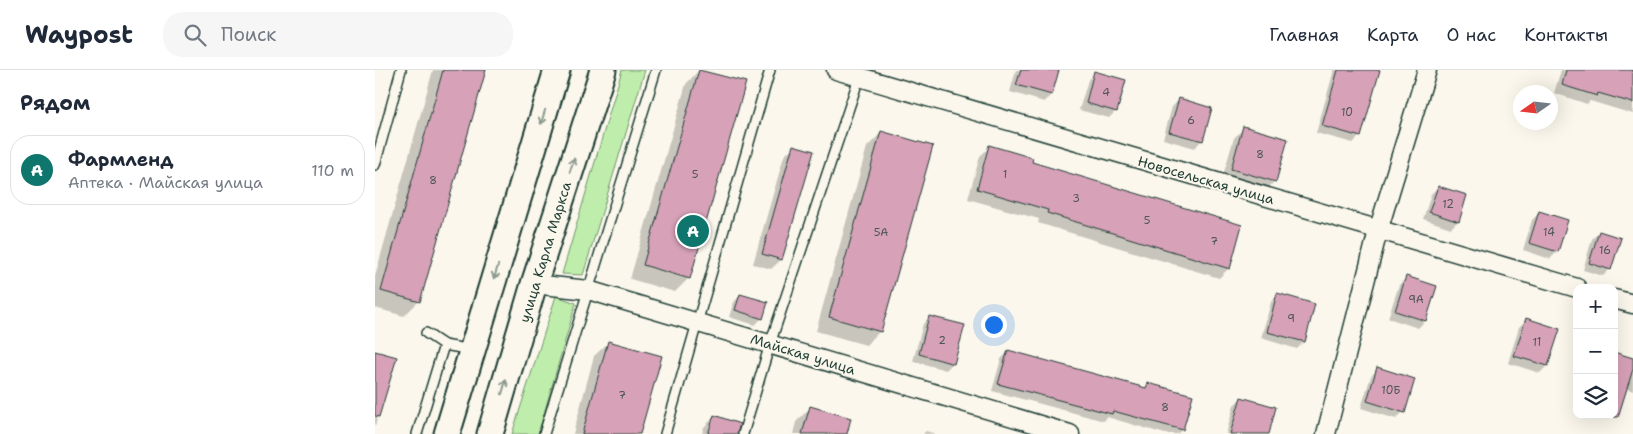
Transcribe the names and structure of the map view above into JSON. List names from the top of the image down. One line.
{"streets":{"main road":["улица Карла Маркса"],"street":["Новосельская улица","Майская улица"]},"crossings":[["улица Карла Маркса","Майская улица"]],"house_numbers":["4","10","6","8","5","1","8","3","12","5","5А","14","7","16","9А","9","2","11","10Б","7","8"],"north":"left","page":{"header":"Waypost","search":"Поиск","nav":["Главная","Карта","О нас","Контакты"],"heading":"Рядом","list":[{"mark":"A","name":"Фармленд","note":"Аптека · Майская улица","value":"110 m"}],"pins":"A","map_buttons":["+","−"]}}
